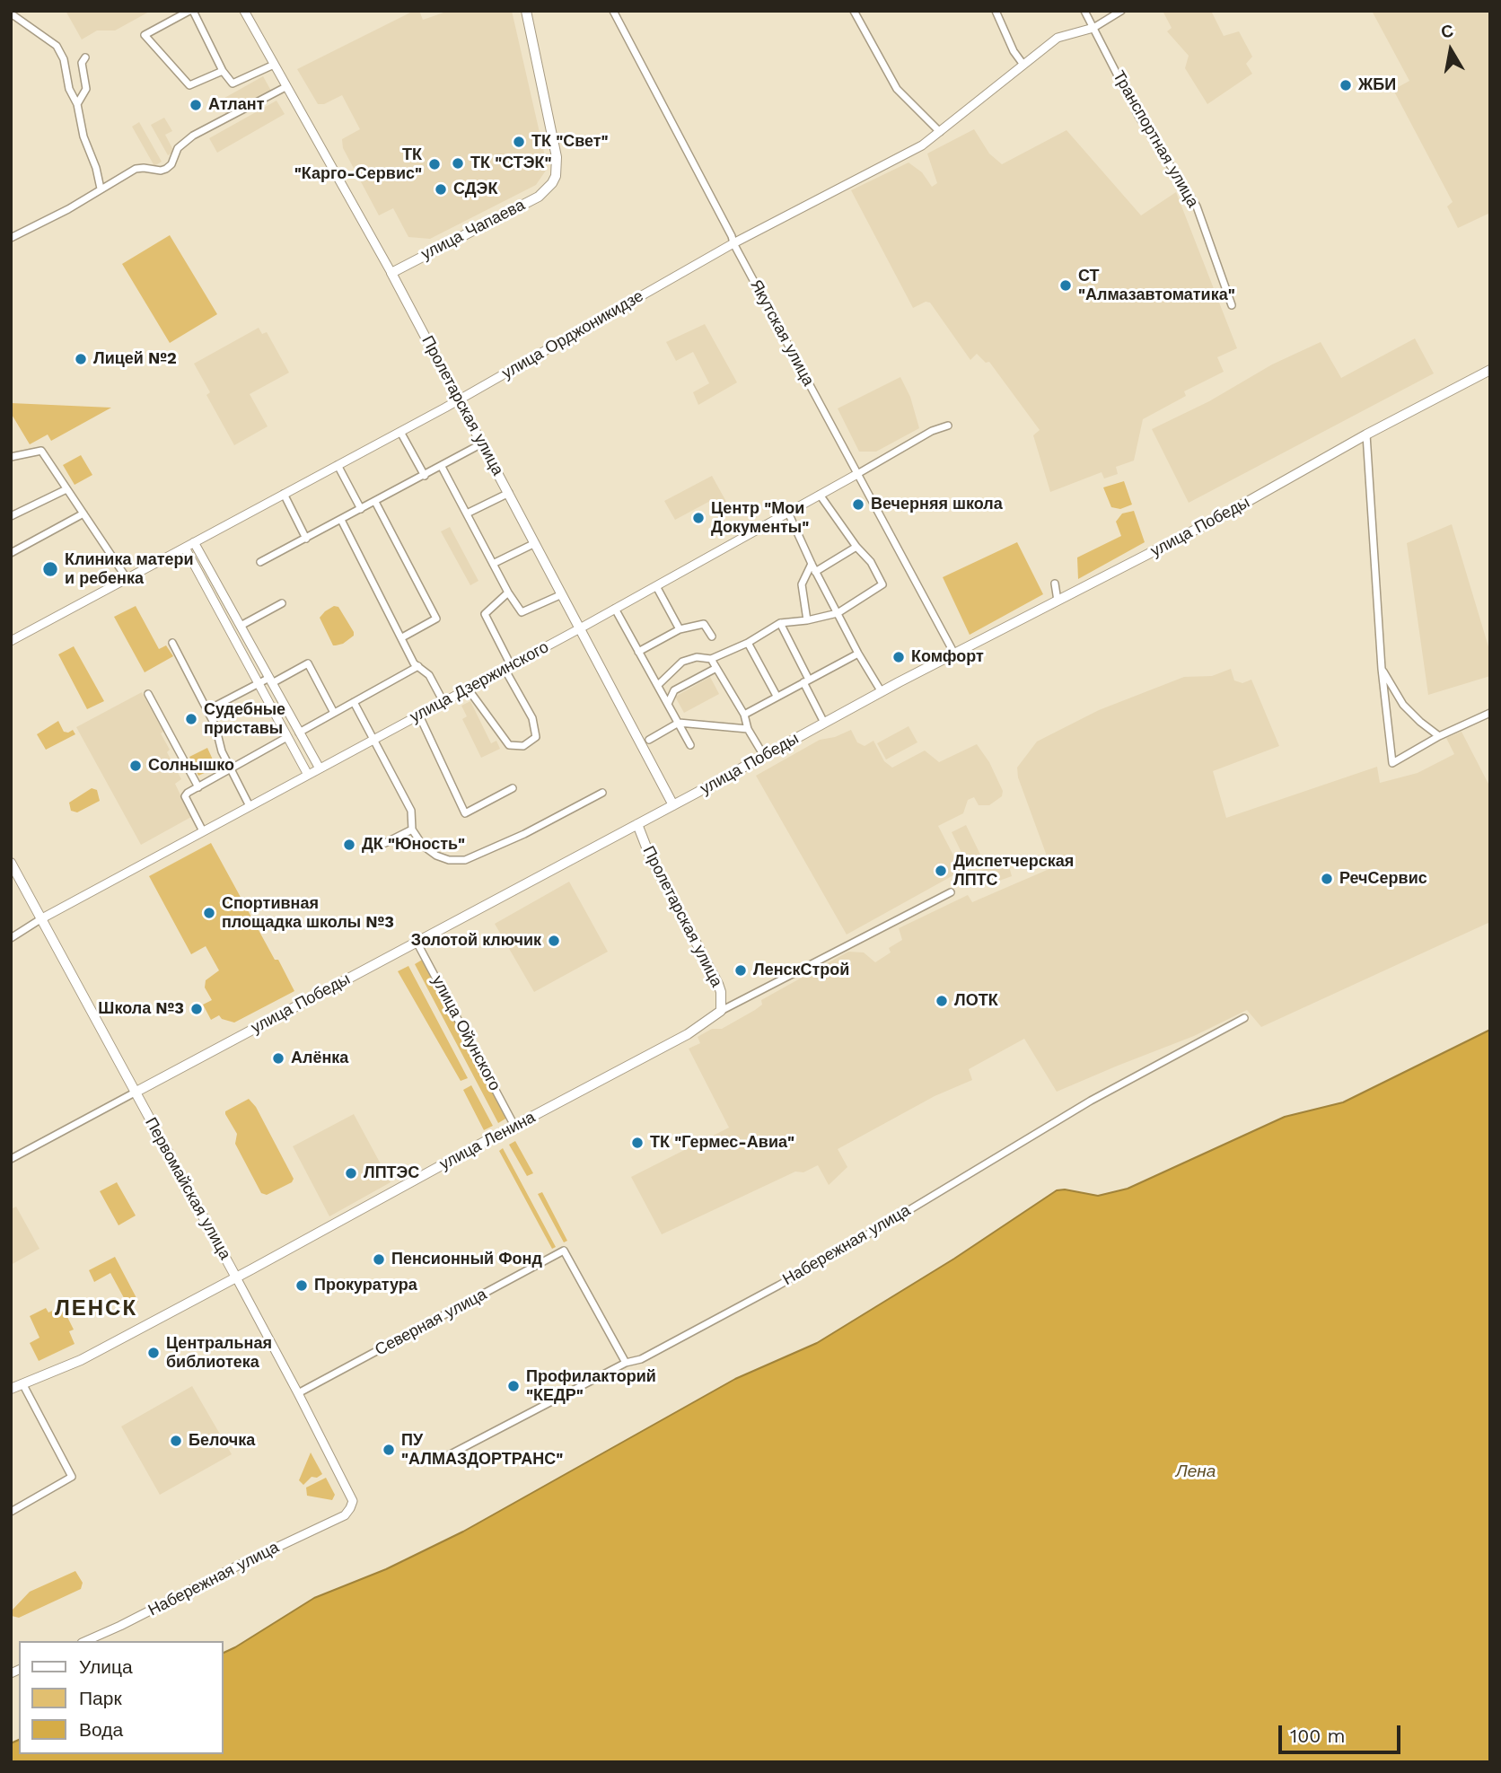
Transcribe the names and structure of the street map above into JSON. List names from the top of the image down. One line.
{"streets":{"main road":["улица Чапаева","Пролетарская улица","улица Победы","улица Ленина","Первомайская улица"],"street":["Транспортная улица","Якутская улица","улица Орджоникидзе","улица Дзержинского","улица Ойунского","Набережная улица","Северная улица"]},"crossings":[["Транспортная улица","улица Орджоникидзе"],["улица Чапаева","Пролетарская улица"],["Якутская улица","улица Орджоникидзе"],["Якутская улица","улица Победы"],["Якутская улица","улица Дзержинского"],["улица Орджоникидзе","Пролетарская улица"],["Пролетарская улица","улица Победы"],["Пролетарская улица","улица Дзержинского"],["Пролетарская улица","улица Ленина"],["улица Победы","улица Ойунского"],["улица Победы","Первомайская улица"],["улица Дзержинского","Первомайская улица"],["улица Ойунского","улица Ленина"],["улица Ленина","Первомайская улица"],["Первомайская улица","Набережная улица"],["Первомайская улица","Северная улица"],["Набережная улица","Северная улица"]],"districts":["ЛЕНСК"],"water":["Лена"],"places":["ЖБИ","Атлант","ТК \"Свет\"","ТК \"СТЭК\"","ТК \"Карго-Сервис\"","СДЭК","СТ \"Алмазавтоматика\"","Лицей №2","Вечерняя школа","Центр \"Мои Документы\"","Клиника матери и ребенка","Комфорт","Судебные приставы","Солнышко","ДК \"Юность\"","Диспетчерская ЛПТС","РечСервис","Спортивная площадка школы №3","Золотой ключик","ЛенскСтрой","ЛОТК","Школа №3","Алёнка","ТК \"Гермес-Авиа\"","ЛПТЭС","Пенсионный Фонд","Прокуратура","Центральная библиотека","Профилакторий \"КЕДР\"","Белочка","ПУ \"АЛМАЗДОРТРАНС\""],"legend":["Улица","Парк","Вода"],"scale_bar":"100 m","north":"top"}
